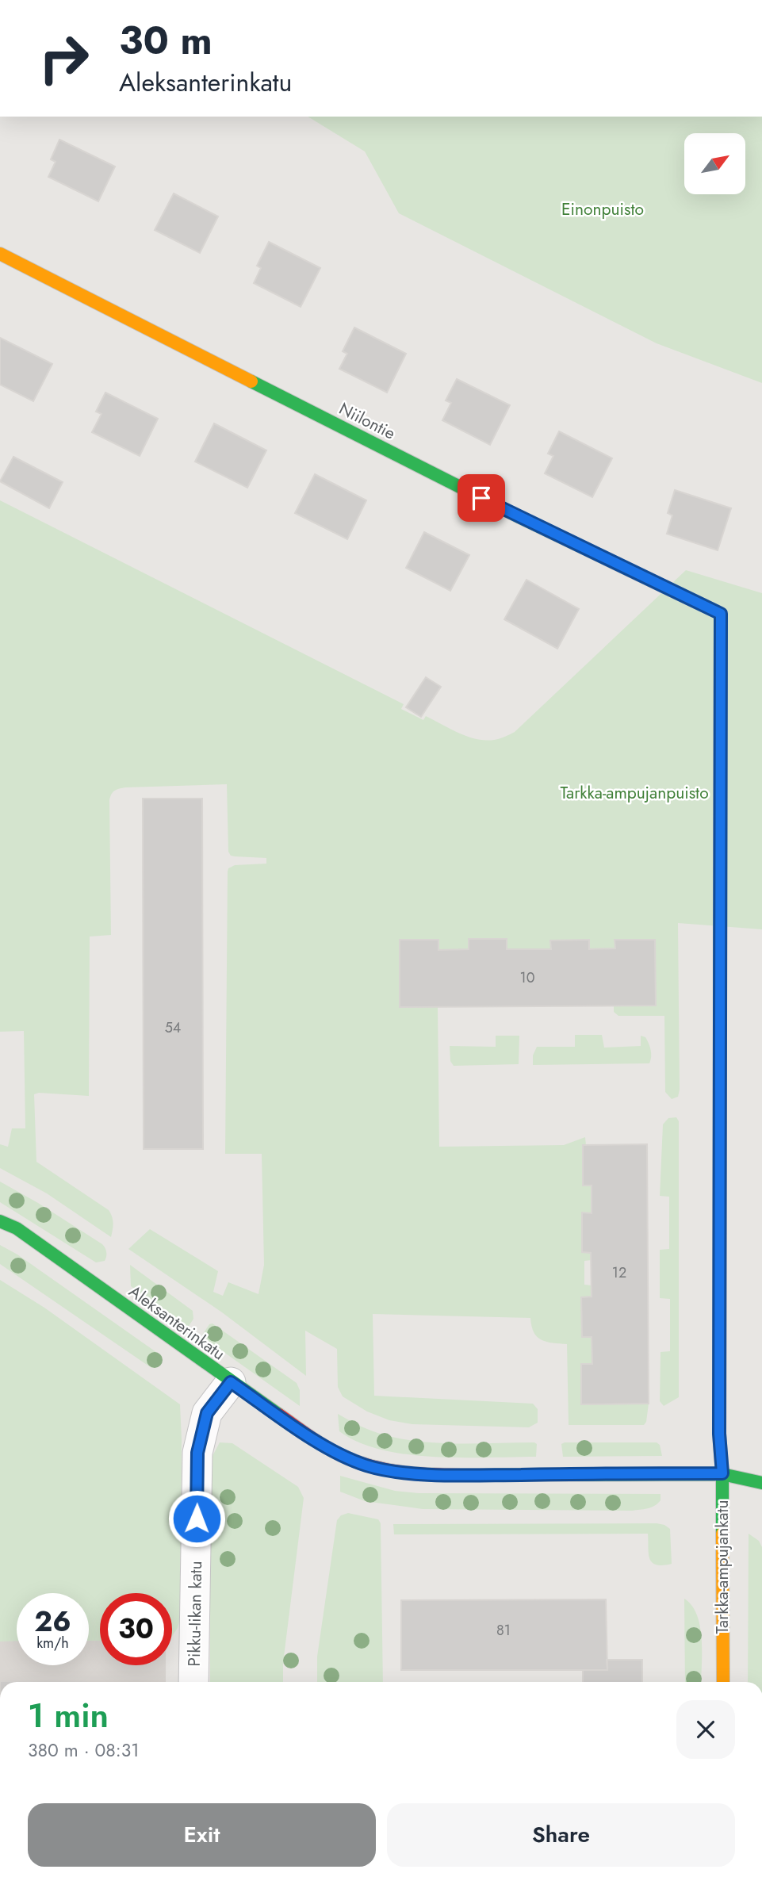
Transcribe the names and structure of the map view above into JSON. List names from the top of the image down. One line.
{"streets":{"street":["Niilontie","Aleksanterinkatu","Tarkka-ampujankatu","Pikku-Iikan katu"]},"crossings":[["Niilontie","Tarkka-ampujankatu"],["Aleksanterinkatu","Tarkka-ampujankatu"],["Aleksanterinkatu","Pikku-Iikan katu"]],"parks":["Einonpuisto","Tarkka-ampujanpuisto"],"house_numbers":["10","54","12","81"],"north":"top right","page":{"turn":["30 m","Aleksanterinkatu"],"speed":"26 km/h","limit":"30","heading":["1 min","380 m · 08:31"],"buttons":["Exit","Share"]}}
